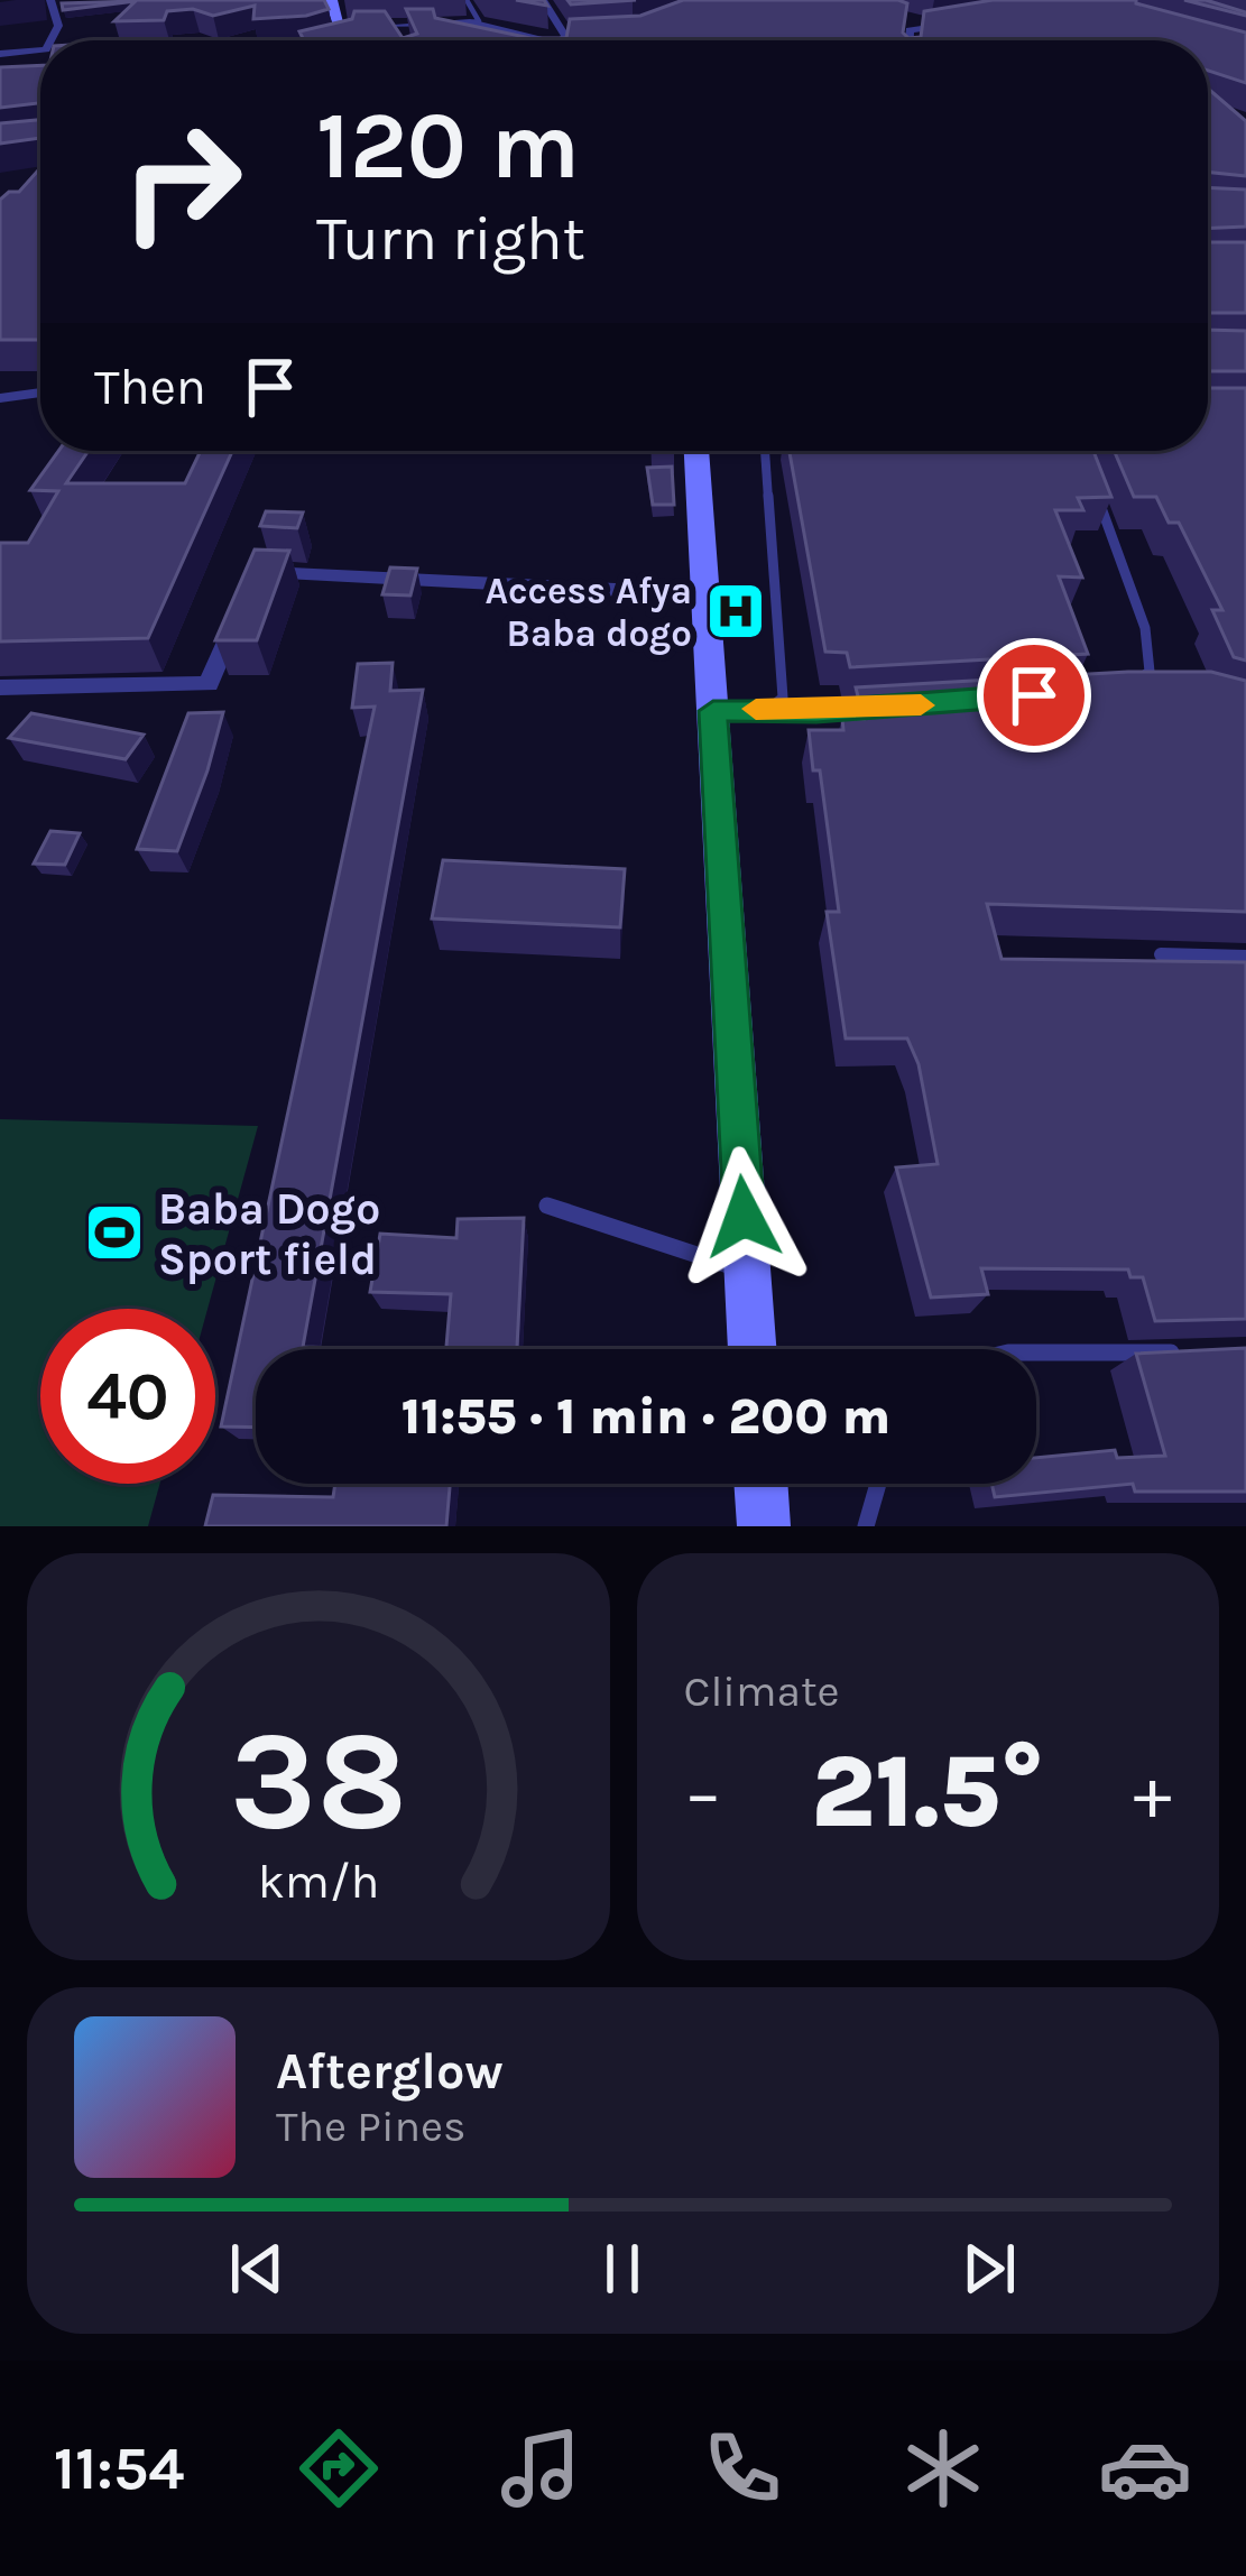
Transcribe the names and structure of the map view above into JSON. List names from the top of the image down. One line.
{"places":{"hospital":["Access Afya Baba dogo"],"sports":["Baba Dogo Sport field"]},"page":{"turn":["120 m","Turn right"],"then":"Then","limit":"40","trip":"11:55 · 1 min · 200 m","tile":"Climate","heat":["−","21.5°","+"],"song":["Afterglow","The Pines"],"tabs":"11:54","gauge":["38","km/h"]}}
